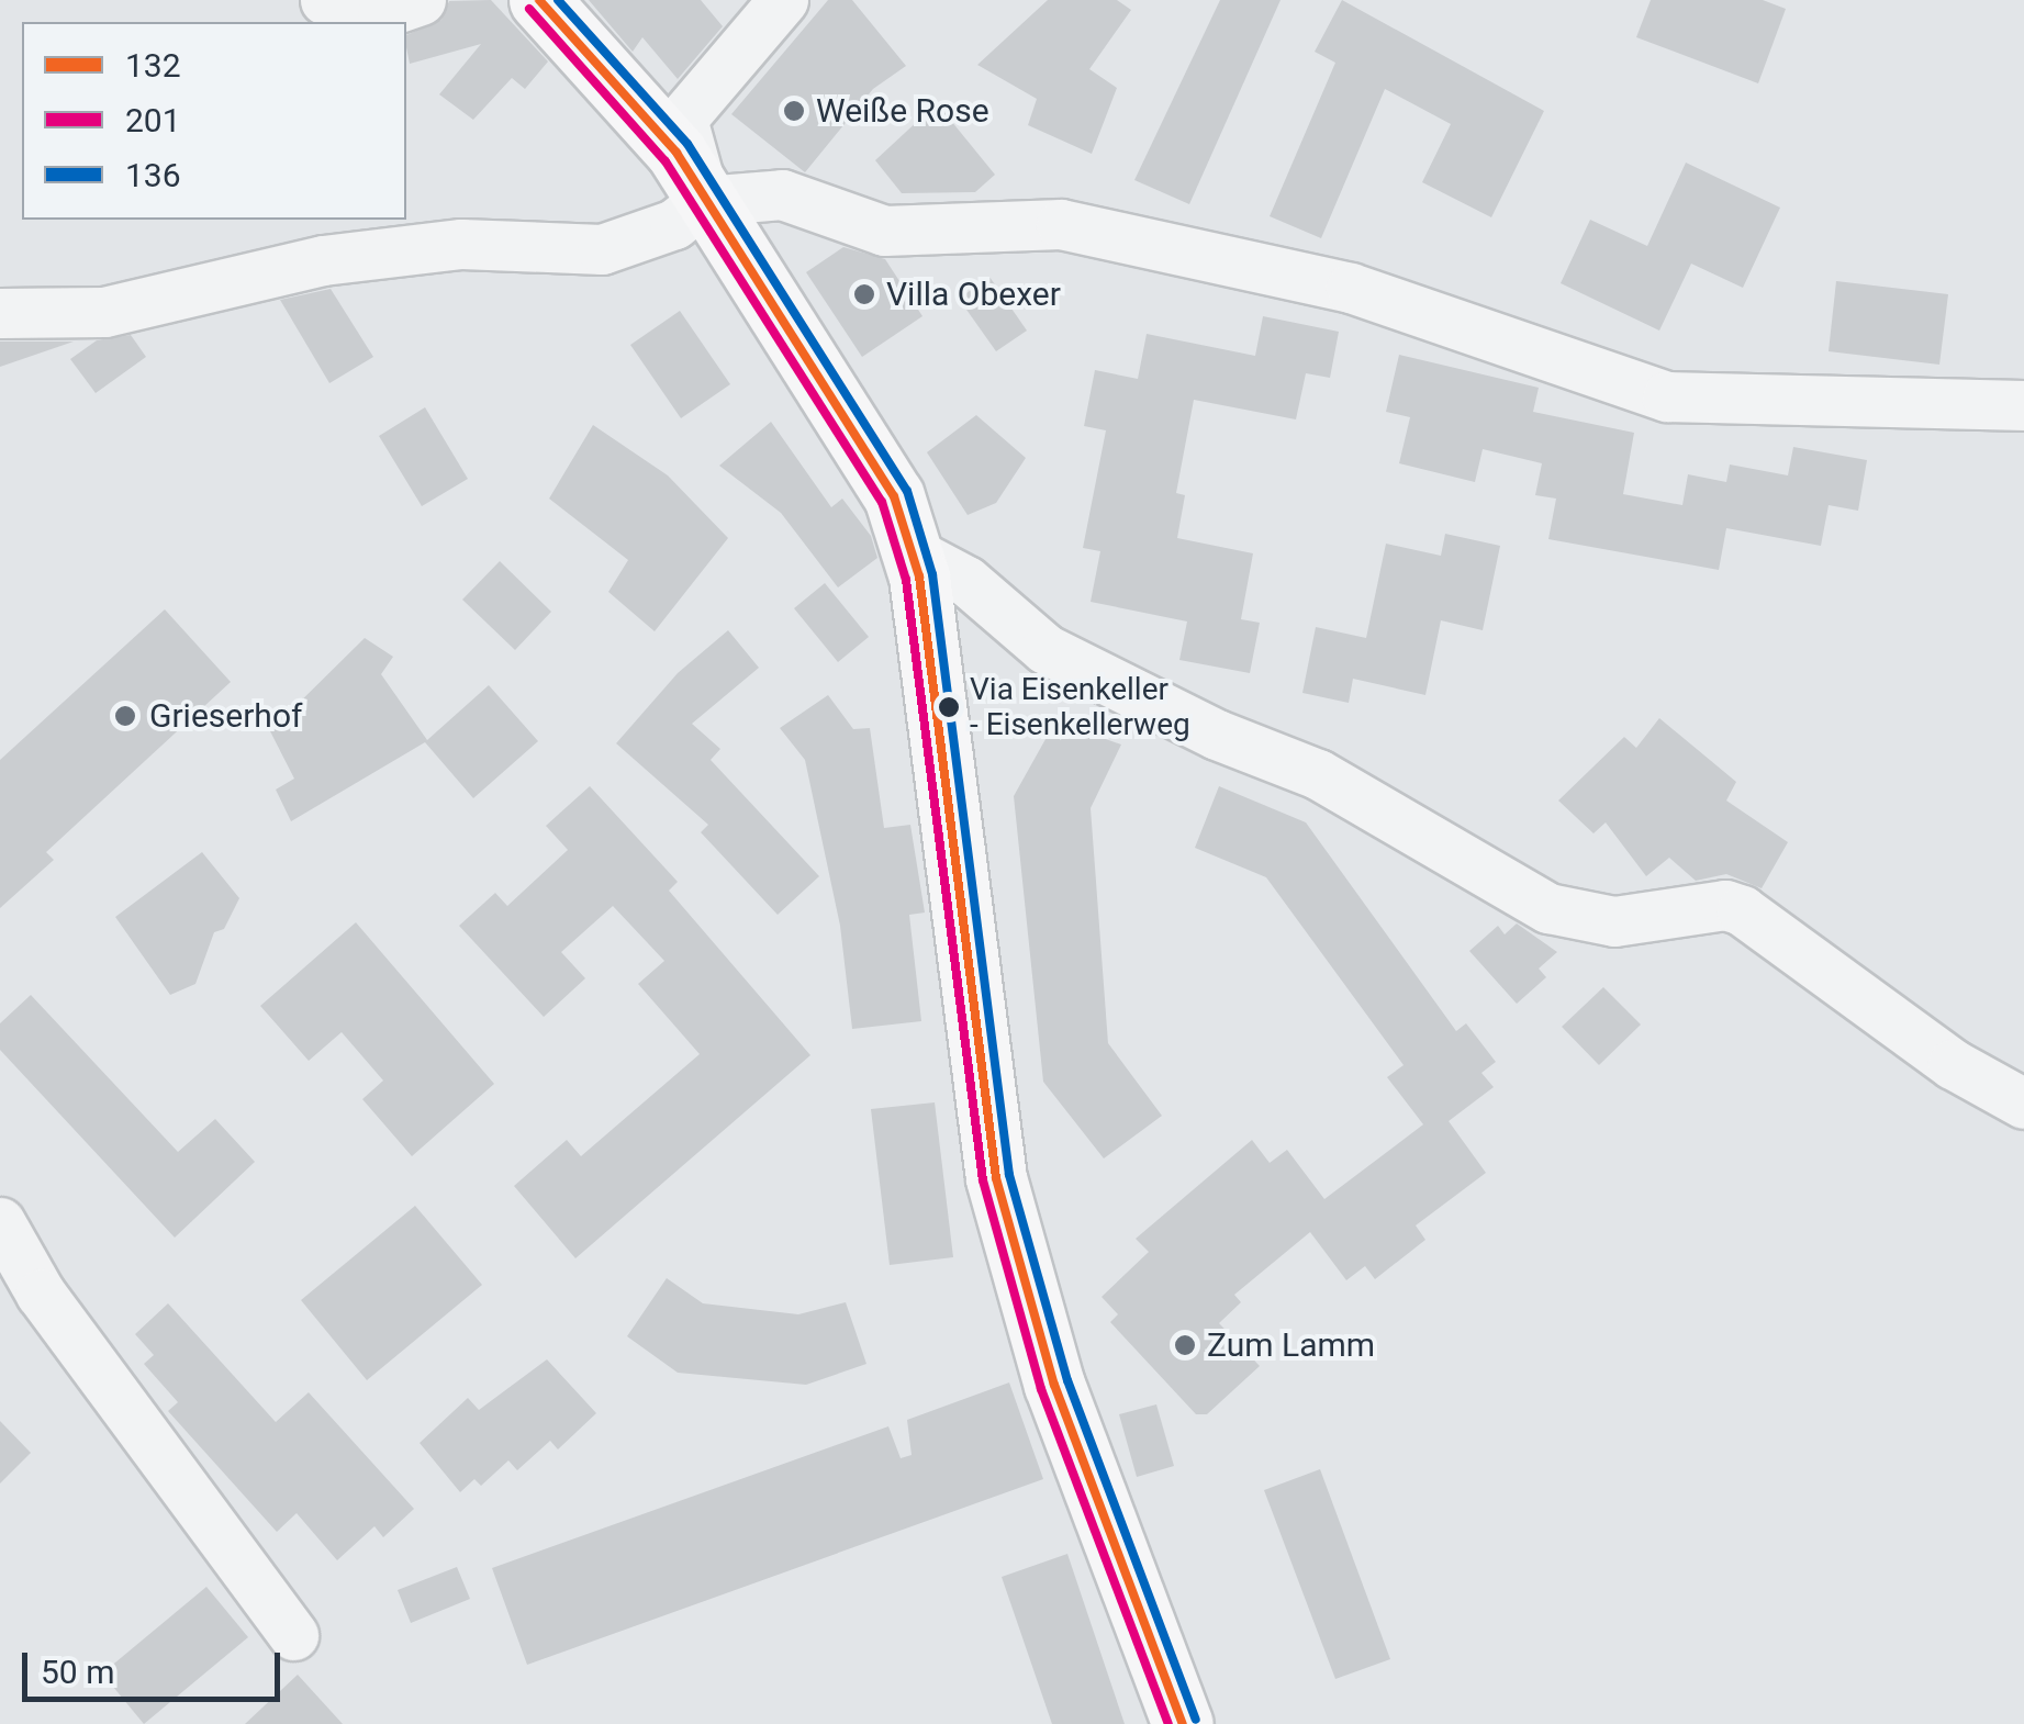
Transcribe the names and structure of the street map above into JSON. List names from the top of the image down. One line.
{"places":["Weiße Rose","Villa Obexer","Via Eisenkeller - Eisenkellerweg","Grieserhof","Zum Lamm"],"lines":["transit line 132","transit line 136","transit line 201"],"legend":["132","201","136"],"scale_bar":"50 m"}
